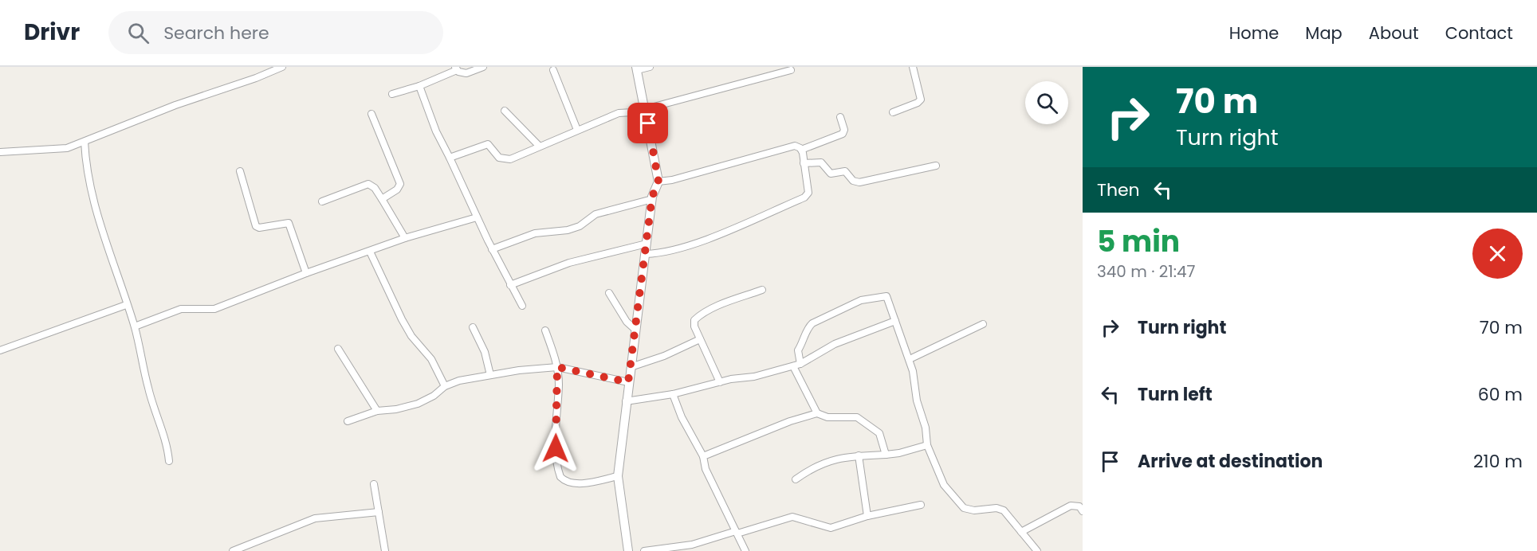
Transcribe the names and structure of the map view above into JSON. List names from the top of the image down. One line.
{"page":{"header":"Drivr","search":"Search here","nav":["Home","Map","About","Contact"],"turn":["70 m","Turn right"],"then":"Then","heading":["5 min","340 m · 21:47"],"list":[{"name":"Turn right","value":"70 m"},{"name":"Turn left","value":"60 m"},{"name":"Arrive at destination","value":"210 m"}]}}
